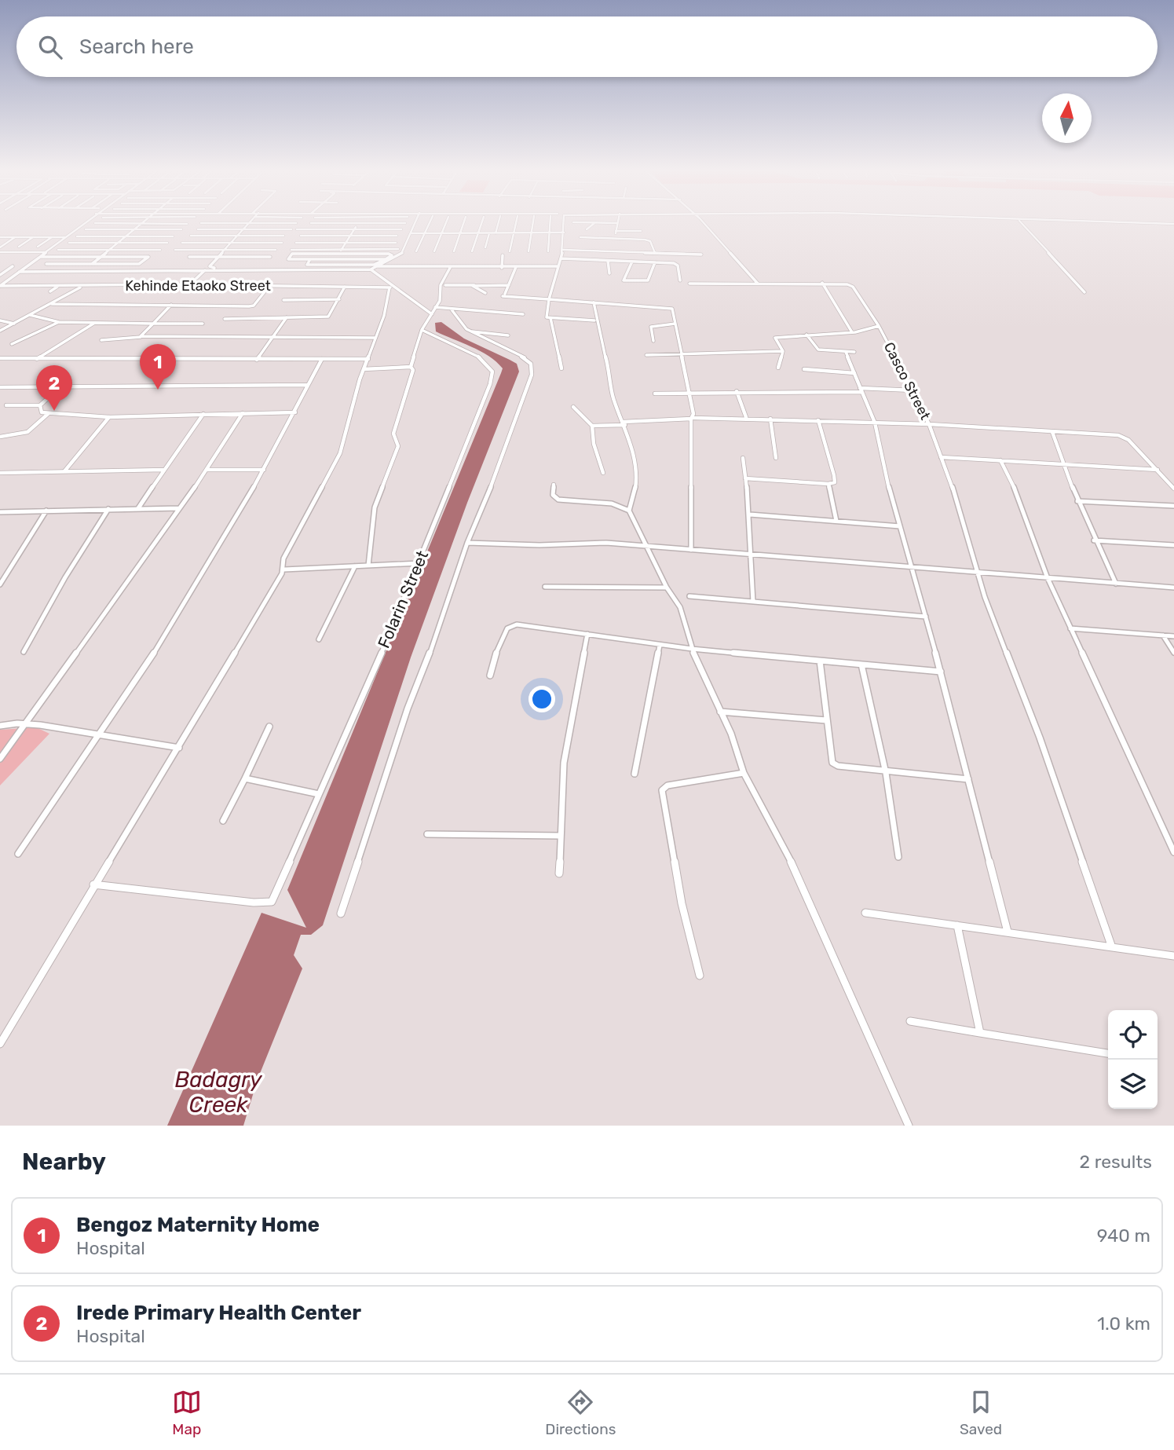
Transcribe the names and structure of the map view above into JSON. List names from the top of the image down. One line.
{"streets":{"street":["Kehinde Etaoko Street","Casco Street","Folarin Street"]},"water":["Badagry Creek"],"north":"top","page":{"search":"Search here","pins":["1","2"],"heading":["Nearby","2 results"],"list":[{"mark":"1","name":"Bengoz Maternity Home","note":"Hospital","value":"940 m"},{"mark":"2","name":"Irede Primary Health Center","note":"Hospital","value":"1.0 km"}],"nav":["Map","Directions","Saved"]}}
